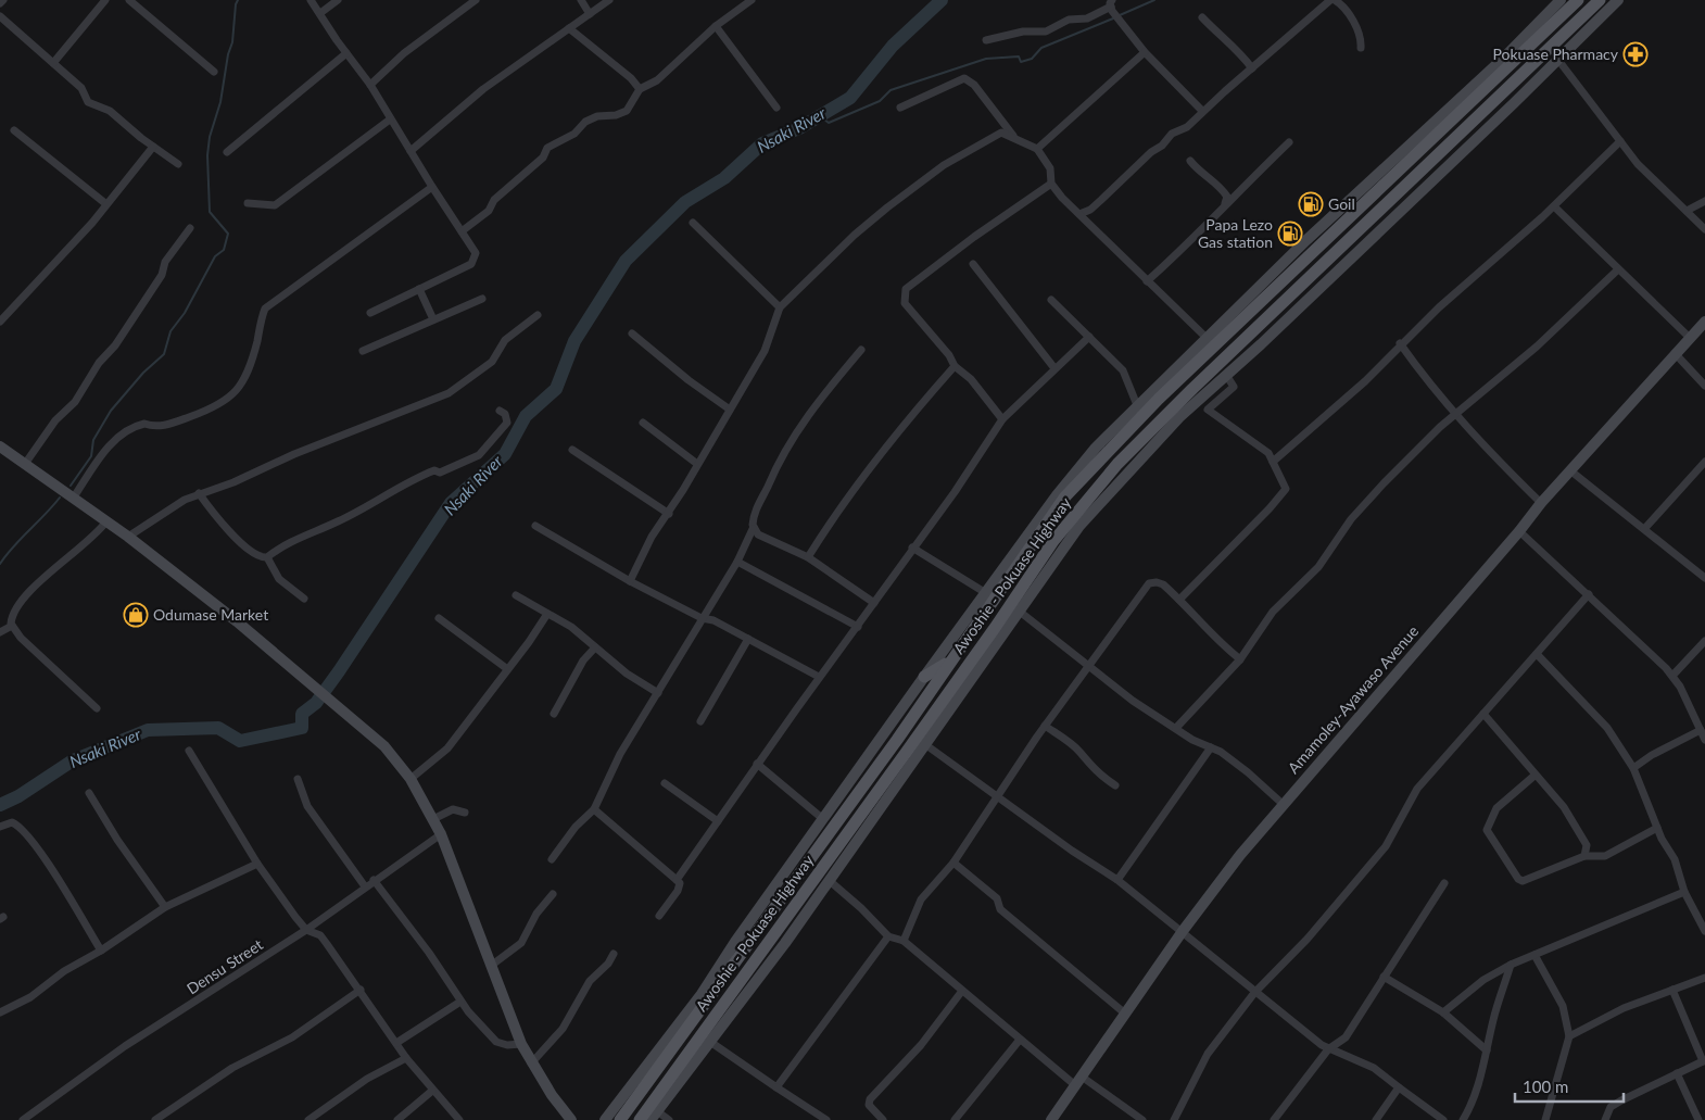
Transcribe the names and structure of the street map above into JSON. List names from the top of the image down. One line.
{"streets":{"main road":["Awoshie - Pokuase Highway"],"street":["Amamoley-Ayawaso Avenue","Densu Street"]},"water":["Nsaki River"],"places":{"pharmacy":["Pokuase Pharmacy"],"fuel station":["Goil","Papa Lezo Gas station"],"shop":["Odumase Market"]},"scale_bar":"100 m"}
